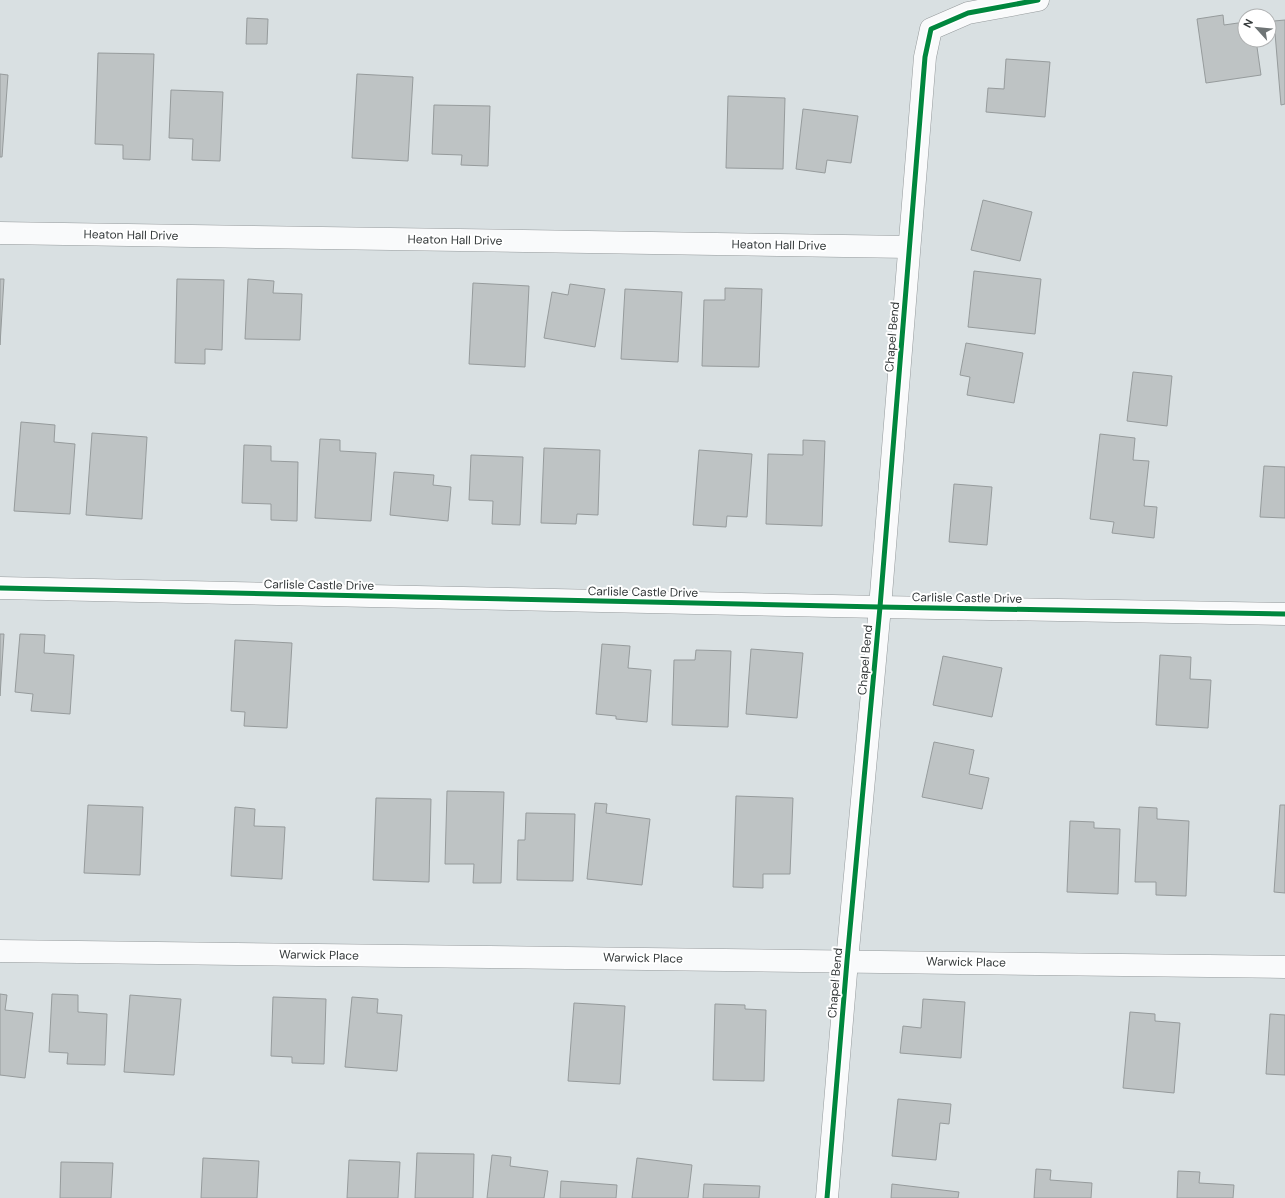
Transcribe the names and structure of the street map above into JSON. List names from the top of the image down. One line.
{"streets":{"street":["Heaton Hall Drive","Chapel Bend","Carlisle Castle Drive","Warwick Place"]},"crossings":[["Heaton Hall Drive","Chapel Bend"],["Chapel Bend","Carlisle Castle Drive"],["Chapel Bend","Warwick Place"]],"north":"top left"}
